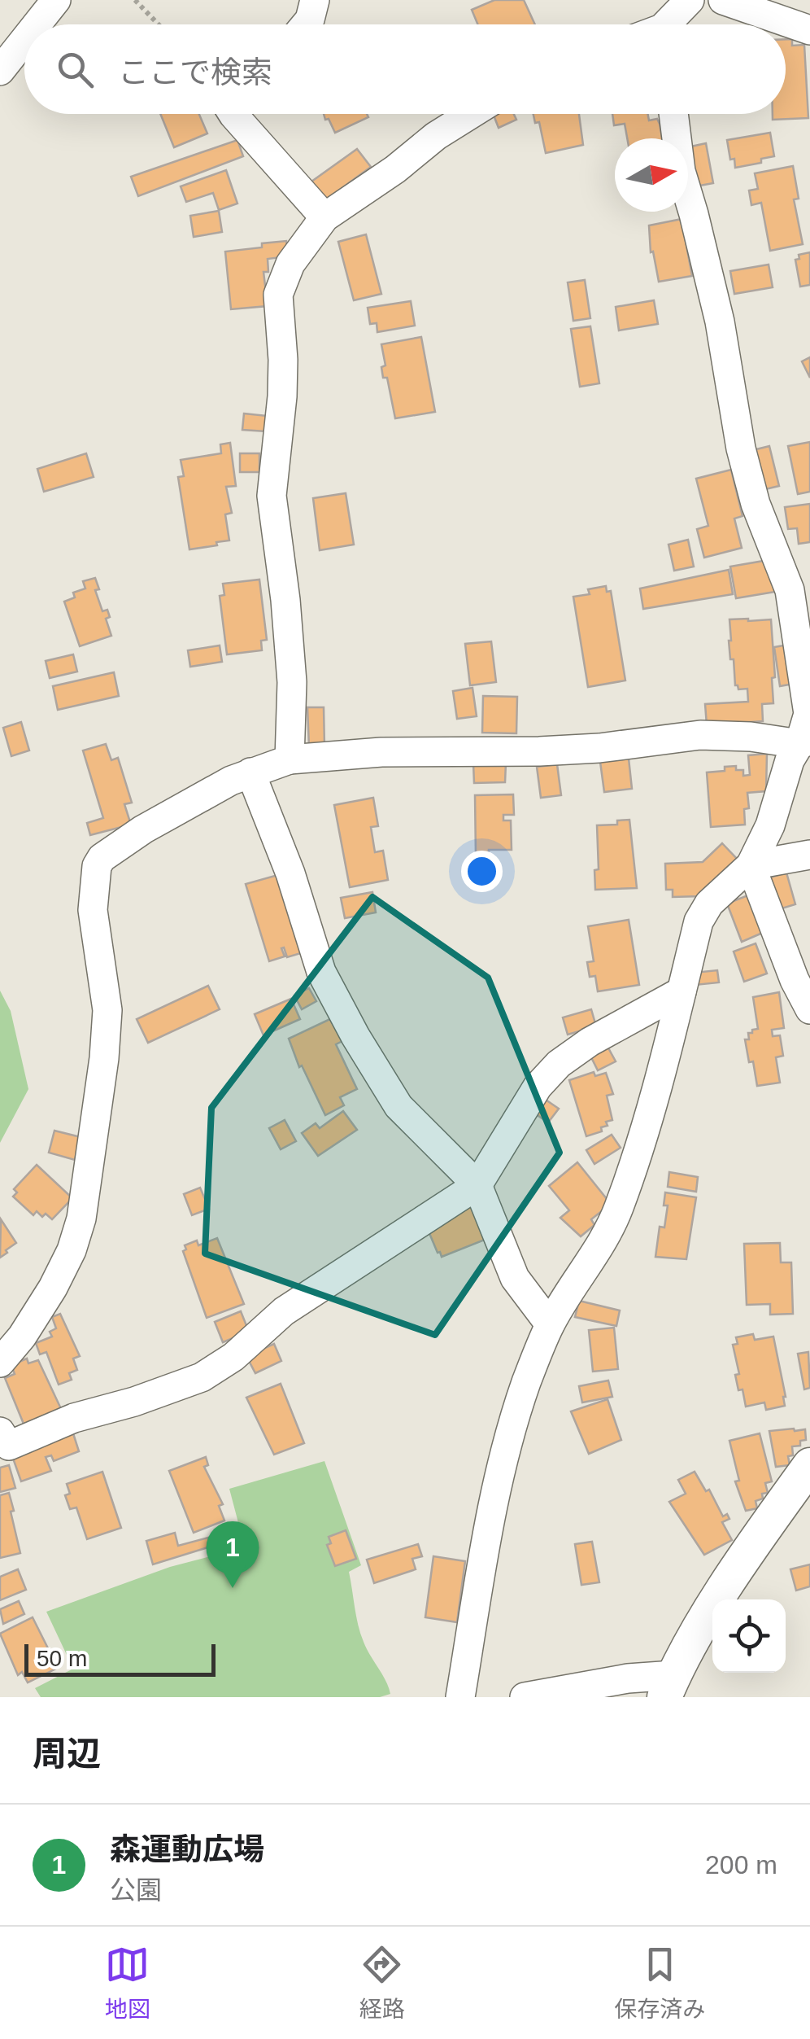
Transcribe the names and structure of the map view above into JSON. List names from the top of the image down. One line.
{"scale_bar":"50 m","north":"right","page":{"search":"ここで検索","pins":"1","scale":"50 m","heading":"周辺","list":[{"mark":"1","name":"森運動広場","note":"公園","value":"200 m"}],"nav":["地図","経路","保存済み"]}}
